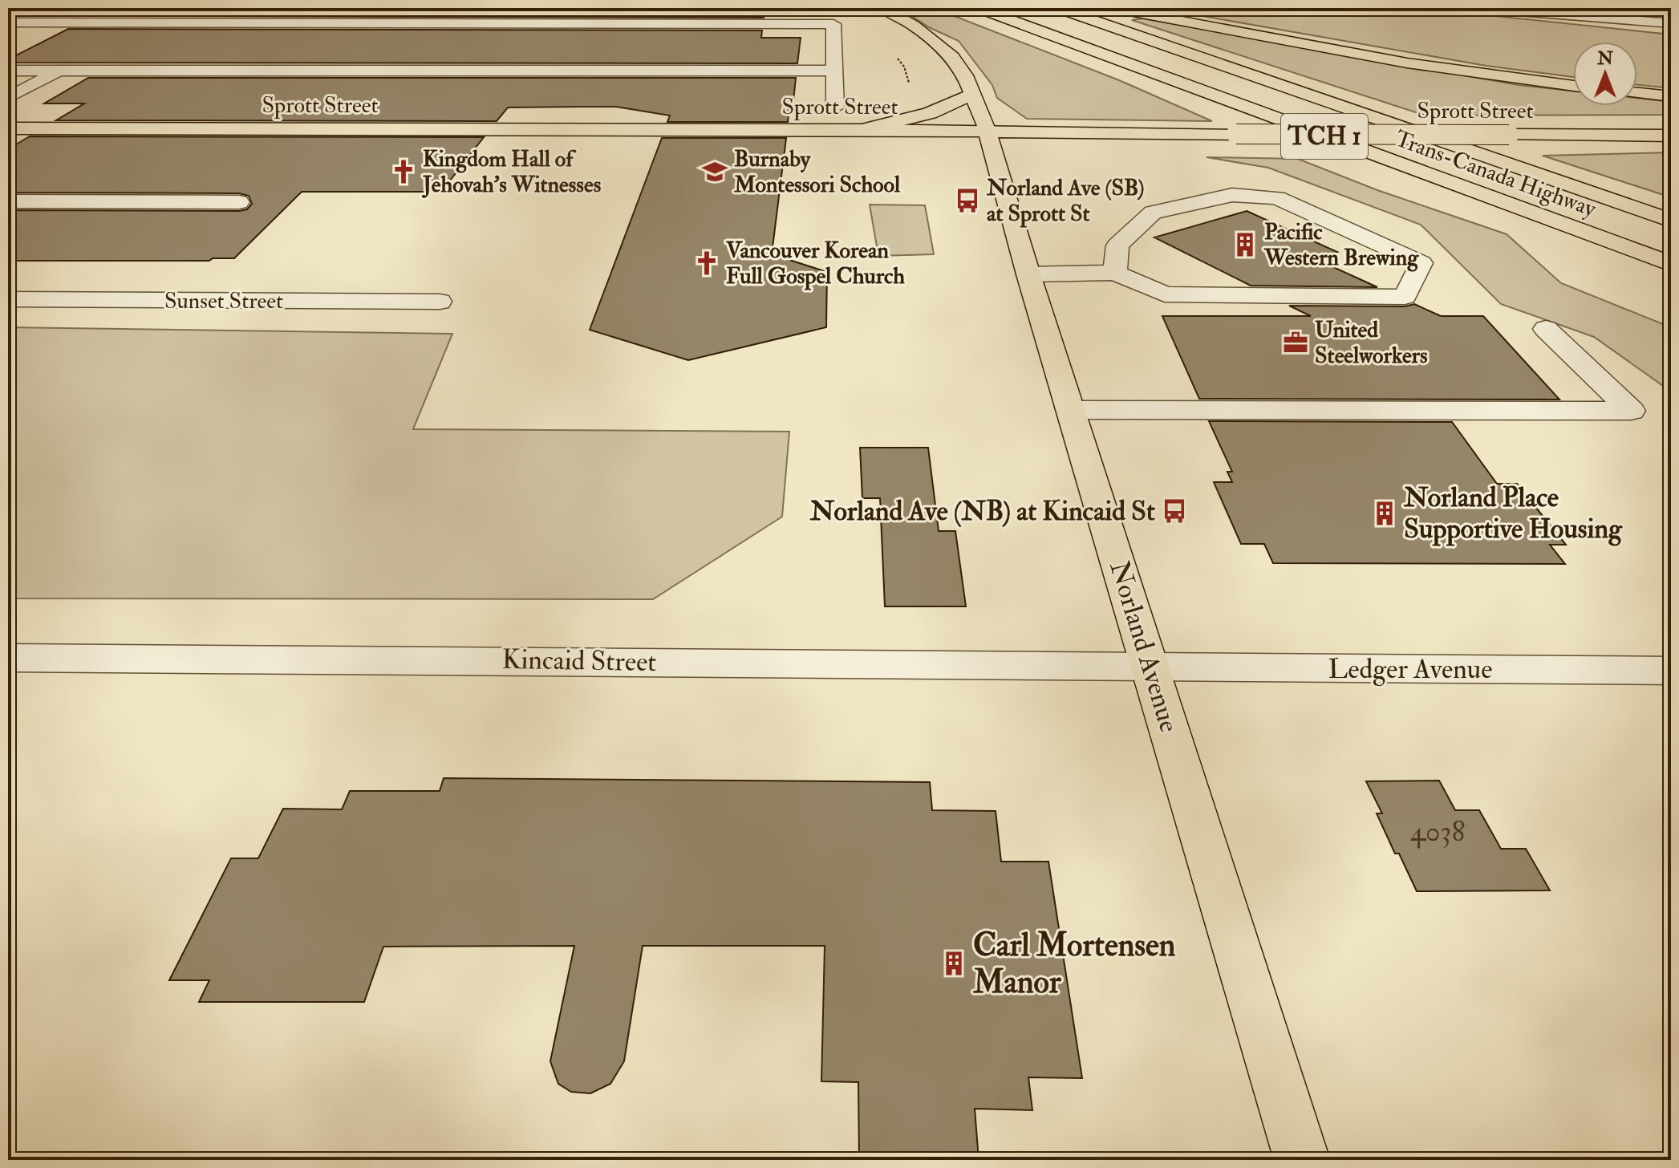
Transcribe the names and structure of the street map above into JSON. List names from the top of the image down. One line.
{"streets":{"main road":["Sprott Street","TCH 1","Trans-Canada Highway","Norland Avenue"],"street":["Sunset Street","Kincaid Street","Ledger Avenue"]},"crossings":[["Sprott Street","Norland Avenue"],["Norland Avenue","Kincaid Street"],["Norland Avenue","Ledger Avenue"],["Kincaid Street","Ledger Avenue"]],"places":{"church":["Kingdom Hall of Jehovah's Witnesses","Vancouver Korean Full Gospel Church"],"school or university":["Burnaby Montessori School"],"bus stop":["Norland Ave (SB) at Sprott St","Norland Ave (NB) at Kincaid St"],"building":["Pacific Western Brewing","Norland Place Supportive Housing","Carl Mortensen Manor"],"office":["United Steelworkers"]},"house_numbers":["4038"],"north":"top"}
